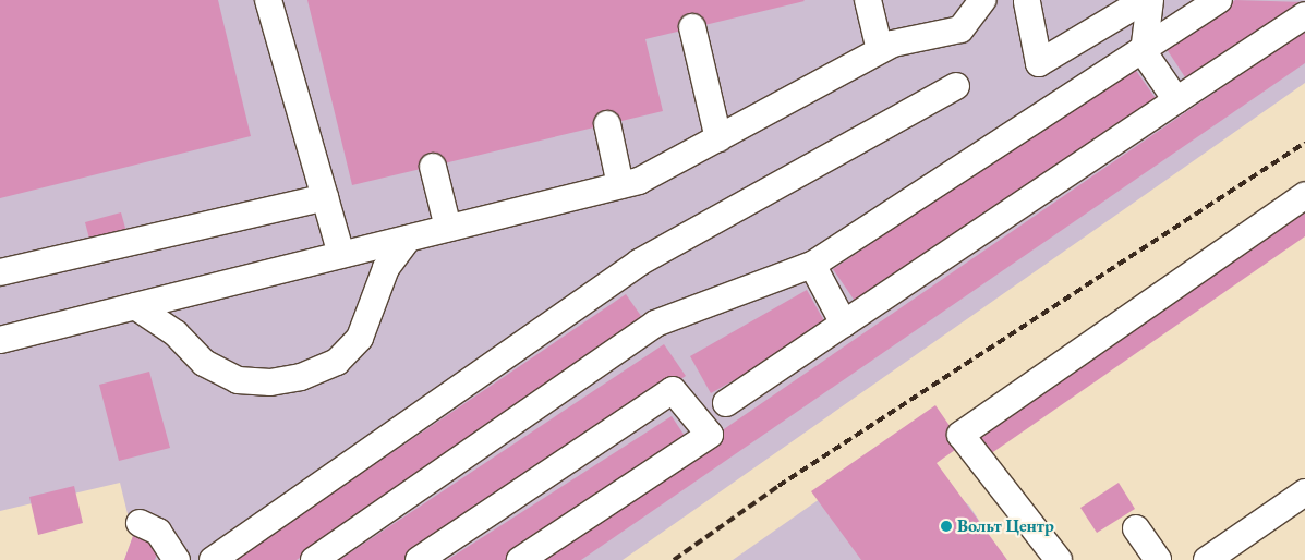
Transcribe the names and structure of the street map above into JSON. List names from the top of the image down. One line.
{"places":["Вольт Центр"]}
